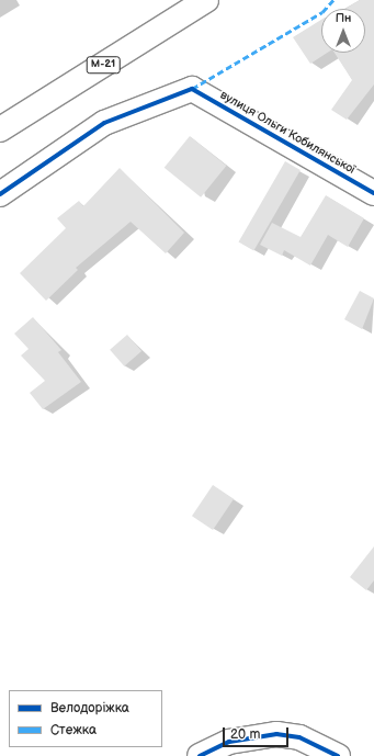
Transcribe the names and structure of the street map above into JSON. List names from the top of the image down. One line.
{"streets":{"main road":["М-21","вулиця Ольги Кобилянської"]},"legend":["Велодоріжка","Стежка"],"scale_bar":"20 m","north":"top"}
